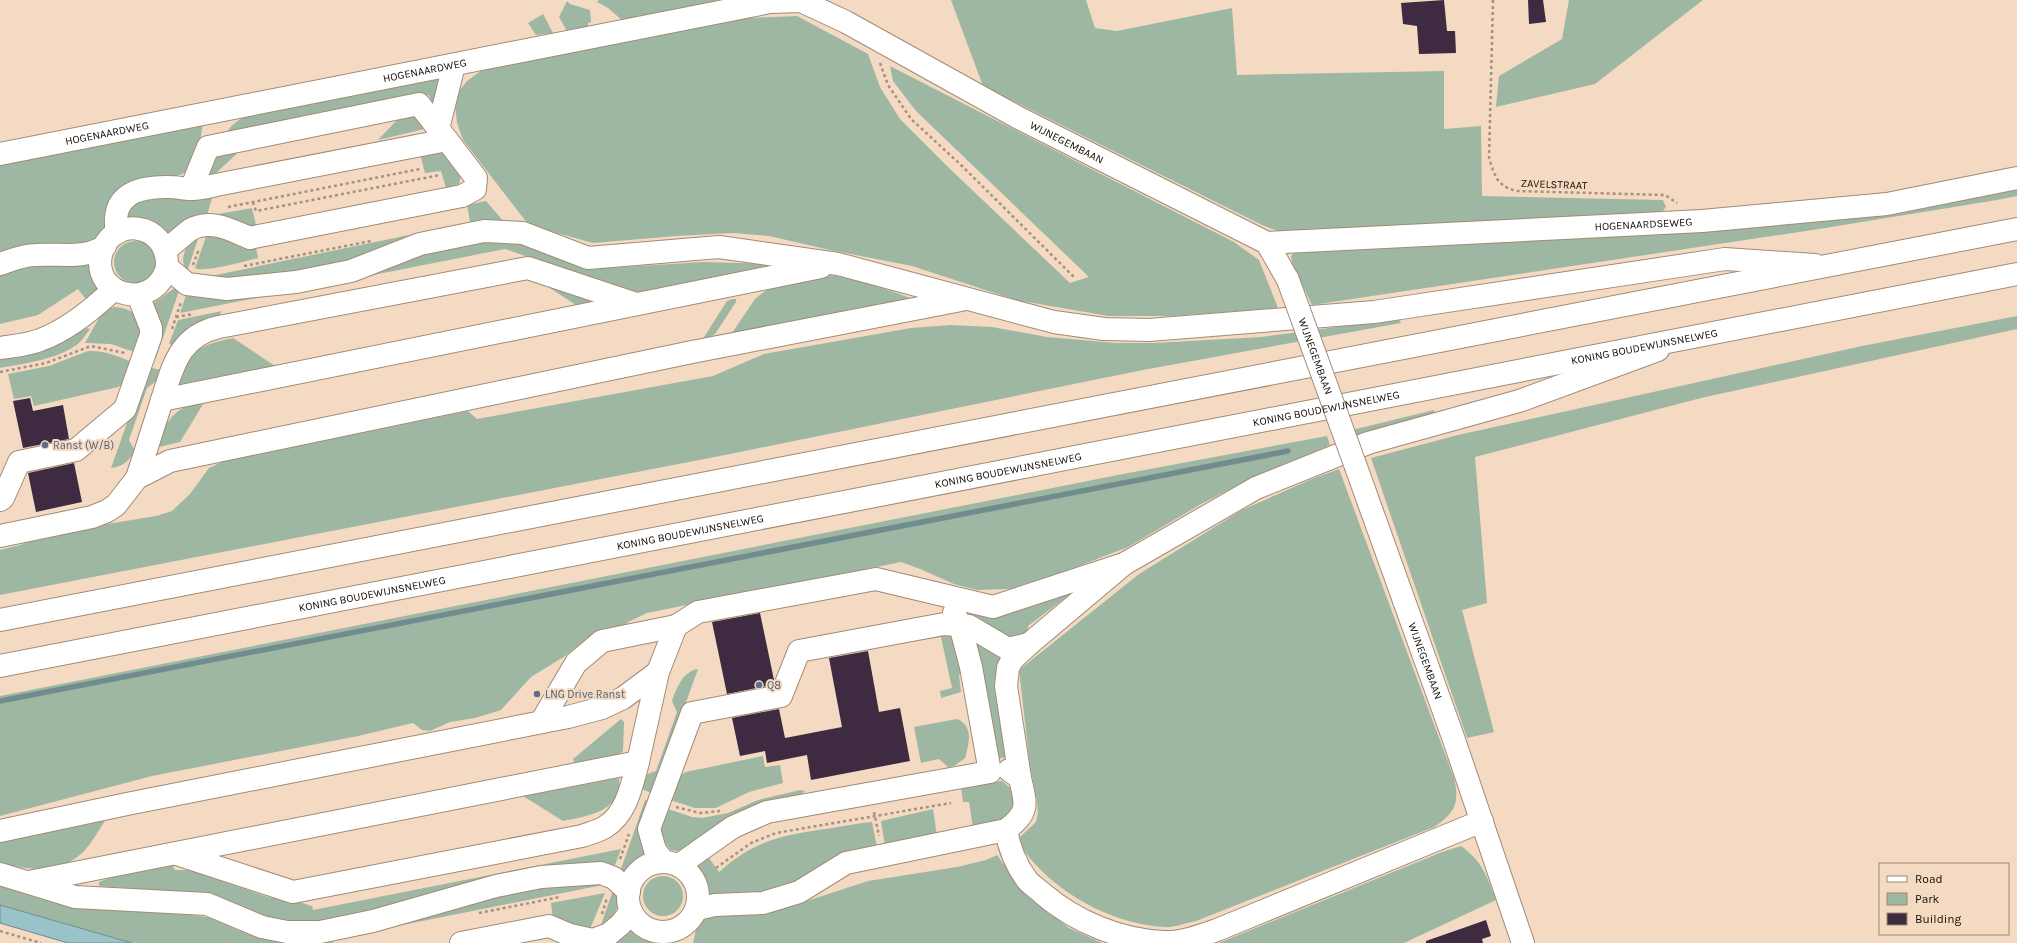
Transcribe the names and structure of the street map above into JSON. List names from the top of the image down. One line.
{"streets":{"main road":["HOGENAARDWEG","WIJNEGEMBAAN","HOGENAARDSEWEG","KONING BOUDEWIJNSNELWEG"],"path":["ZAVELSTRAAT"]},"crossings":[["HOGENAARDWEG","WIJNEGEMBAAN"],["WIJNEGEMBAAN","HOGENAARDSEWEG"],["ZAVELSTRAAT","HOGENAARDSEWEG"]],"places":["Ranst (W/B)","Q8","LNG Drive Ranst"],"legend":["Road","Park","Building"]}
